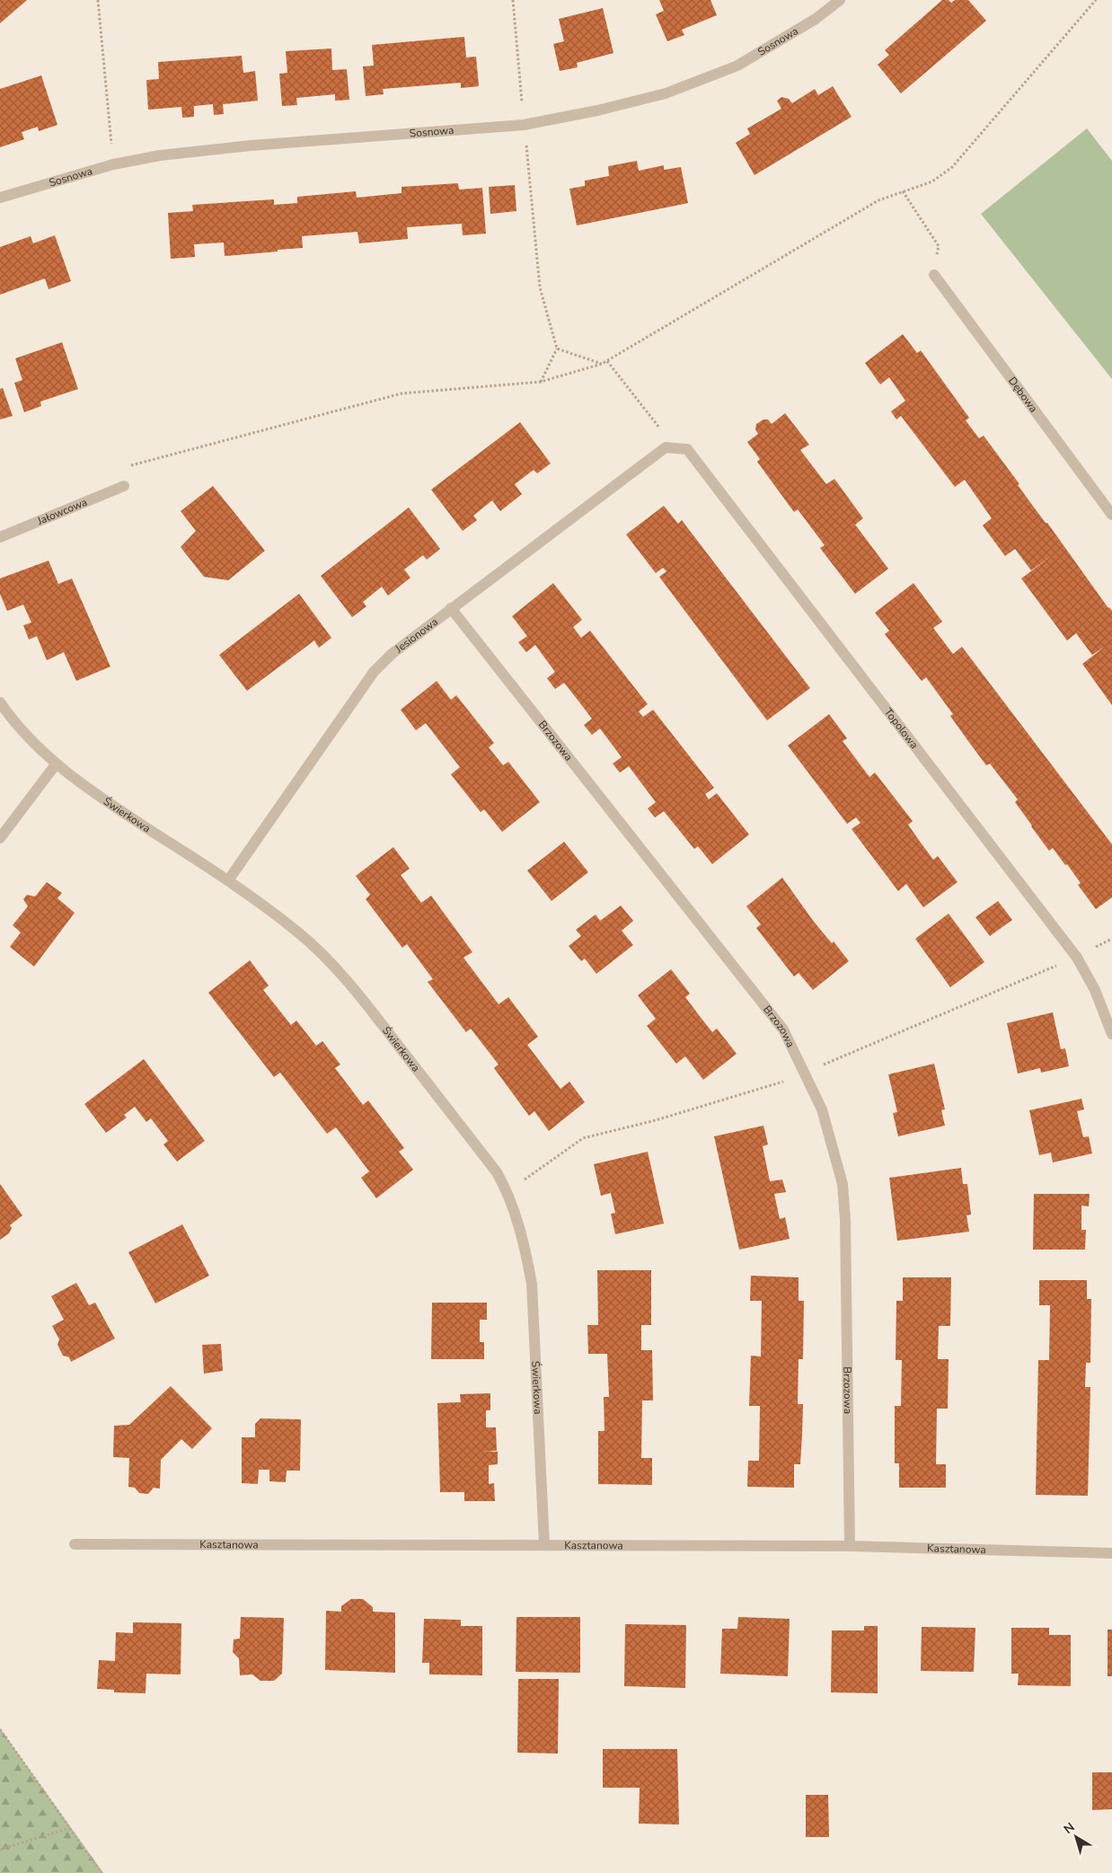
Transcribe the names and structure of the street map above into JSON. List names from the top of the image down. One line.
{"streets":{"street":["Sosnowa","Dębowa","Jałowcowa","Jesionowa","Topolowa","Brzozowa","Świerkowa","Kasztanowa"]},"crossings":[["Jesionowa","Topolowa"],["Jesionowa","Brzozowa"],["Jesionowa","Świerkowa"],["Brzozowa","Kasztanowa"],["Świerkowa","Kasztanowa"]],"north":"top left"}
